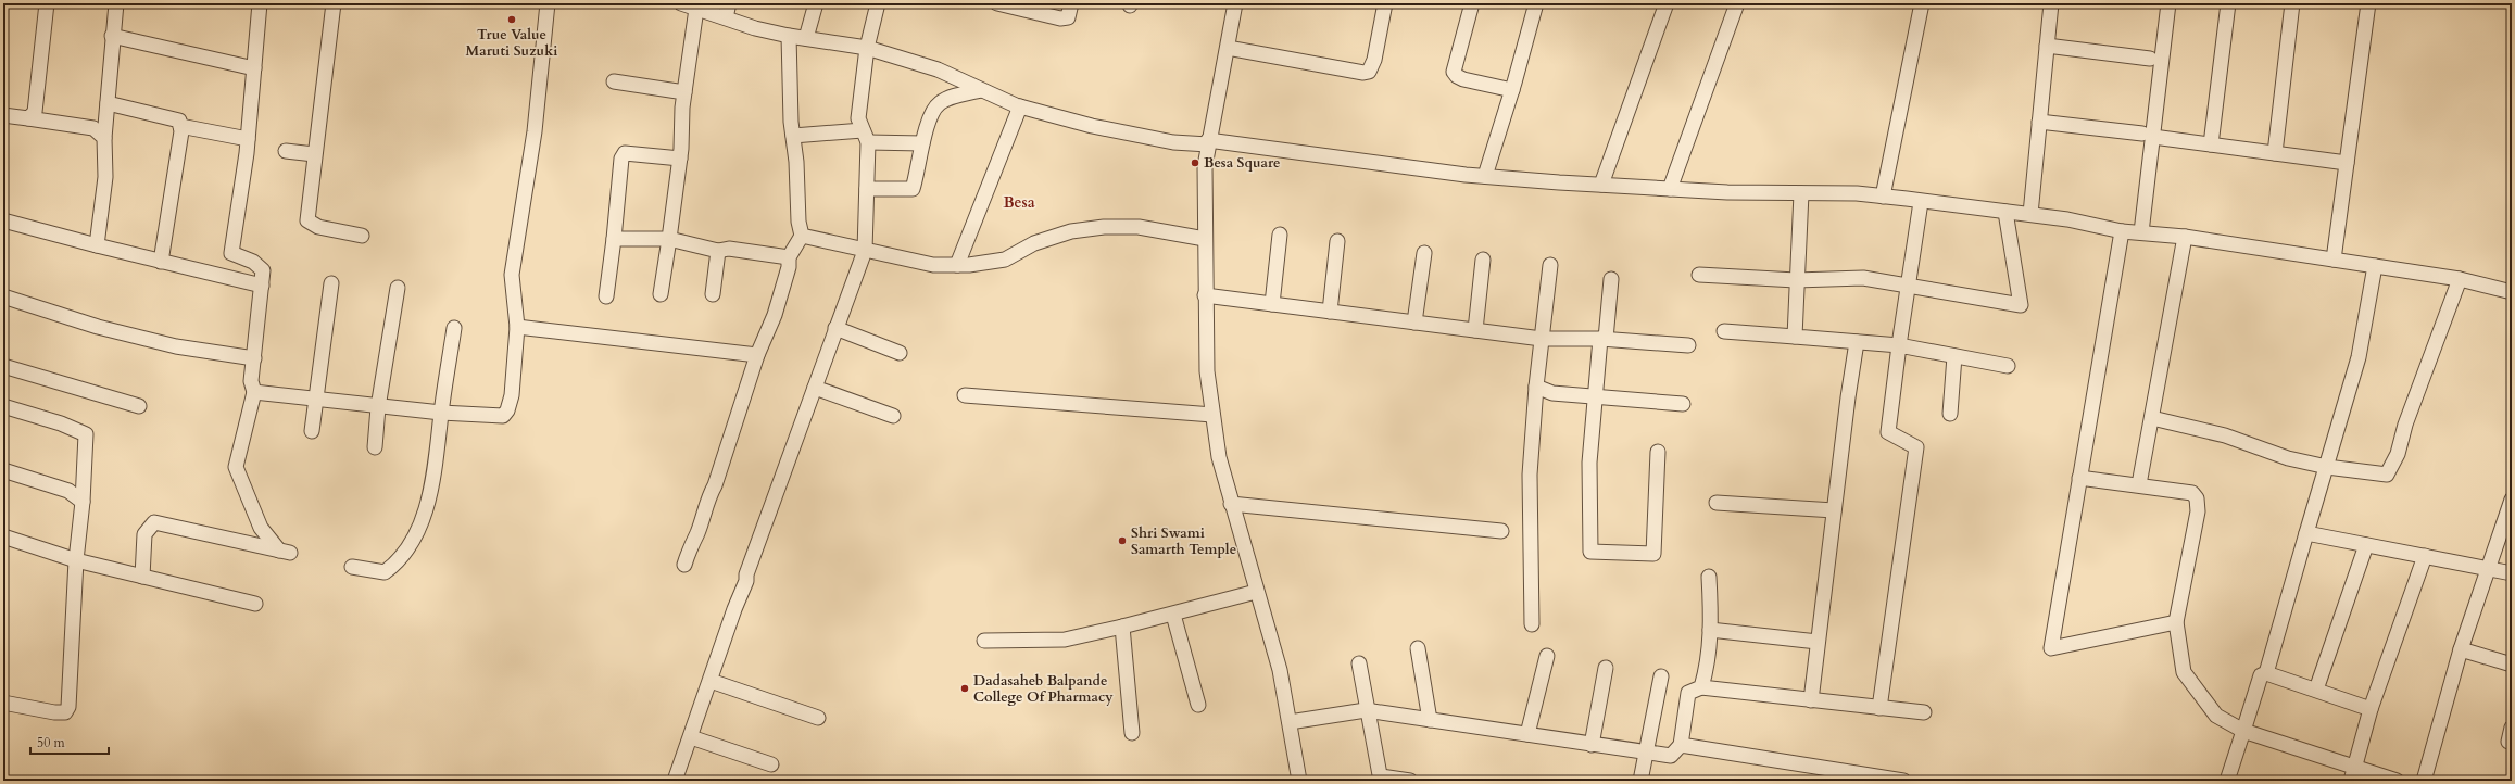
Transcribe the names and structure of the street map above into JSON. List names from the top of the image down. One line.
{"districts":["Besa"],"places":["True Value Maruti Suzuki","Besa Square","Shri Swami Samarth Temple","Dadasaheb Balpande College Of Pharmacy"],"scale_bar":"50 m"}
